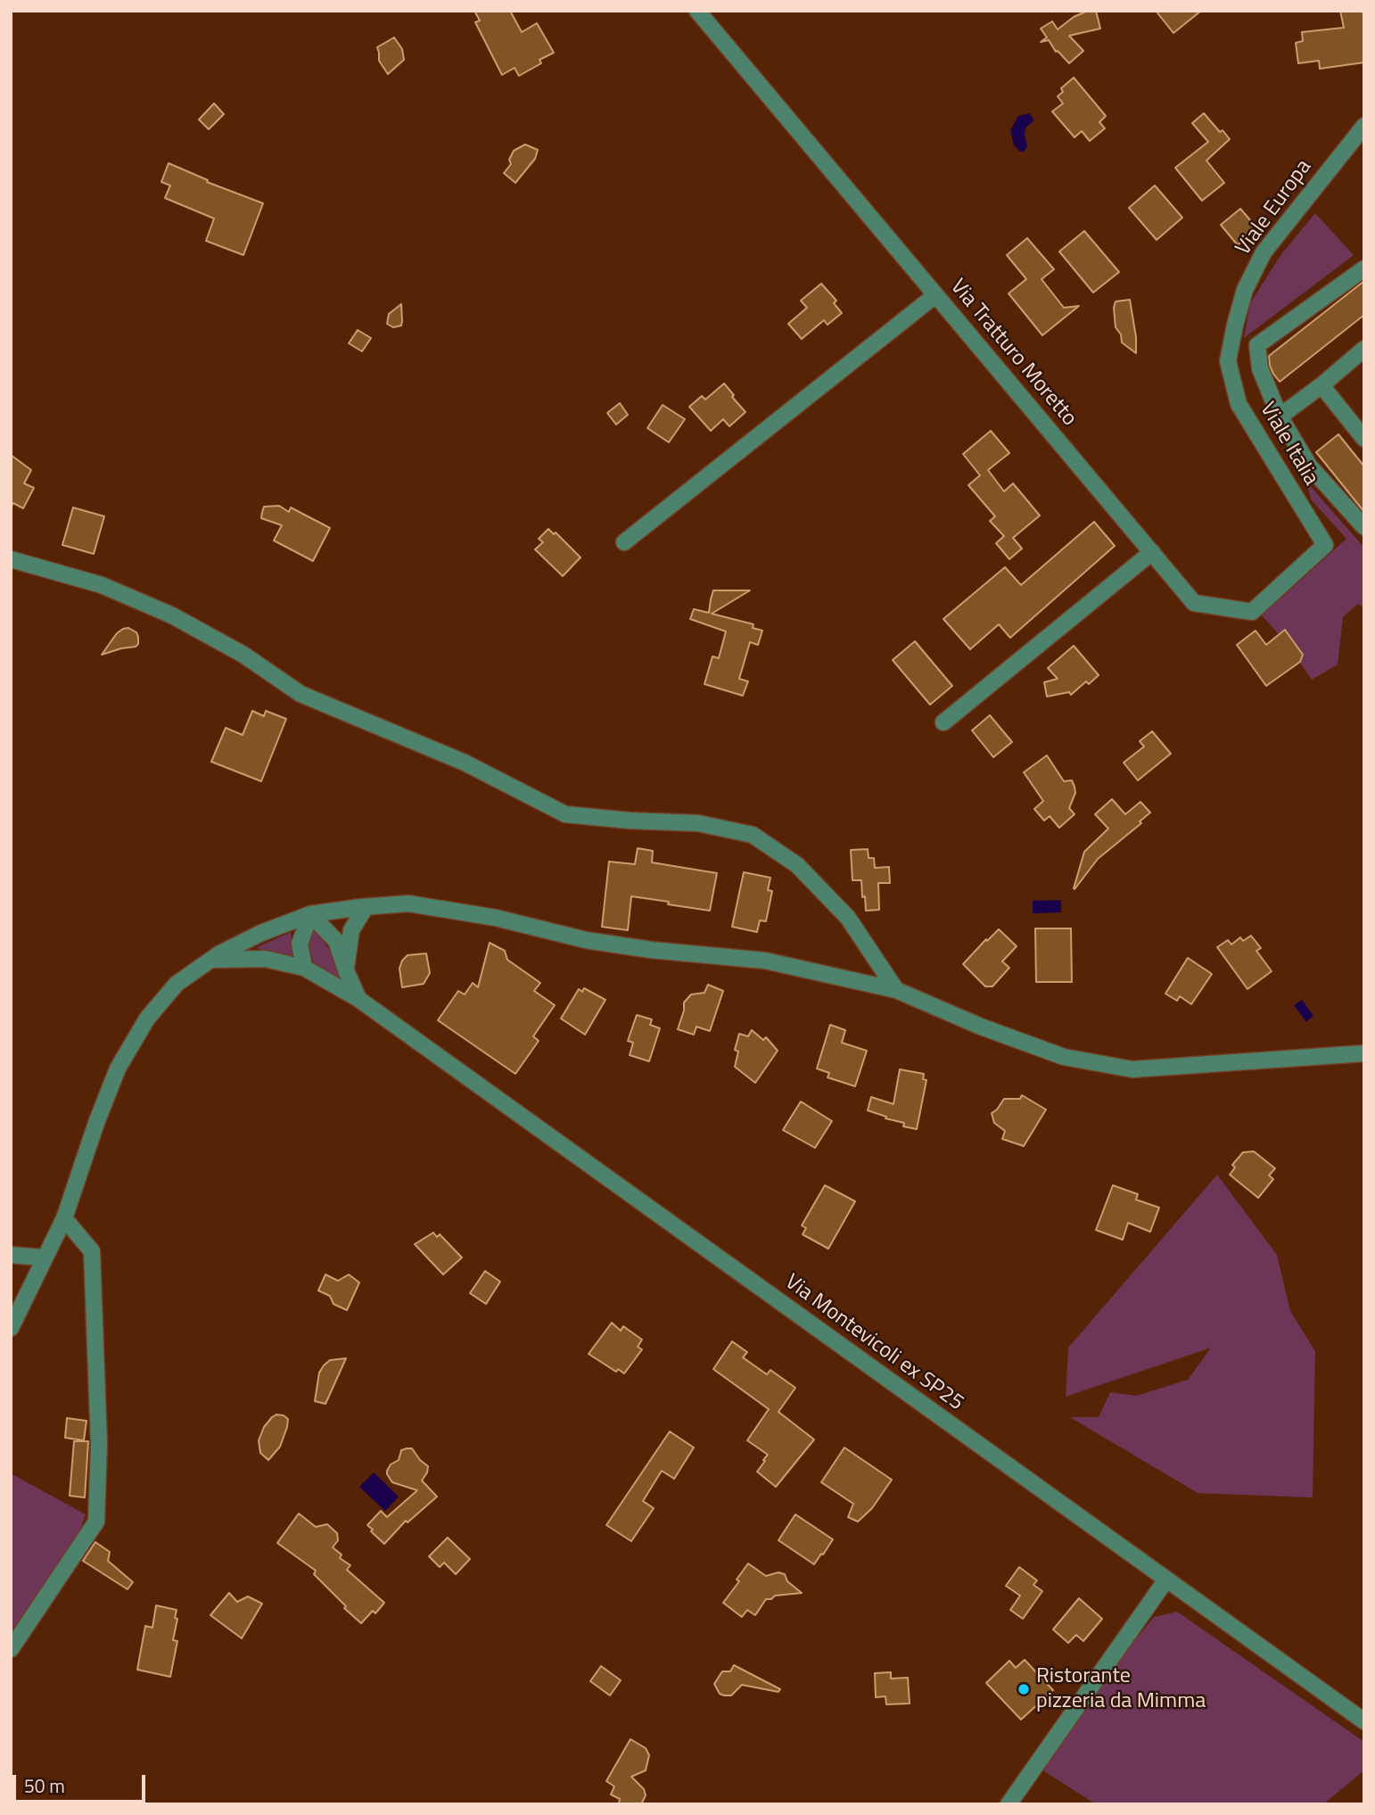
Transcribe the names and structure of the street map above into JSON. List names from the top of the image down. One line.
{"streets":{"street":["Viale Europa","Via Tratturo Moretto","Viale Italia","Via Montevicoli ex SP25"]},"crossings":[["Viale Europa","Viale Italia"],["Via Tratturo Moretto","Viale Italia"]],"places":["Ristorante pizzeria da Mimma"],"scale_bar":"50 m"}
